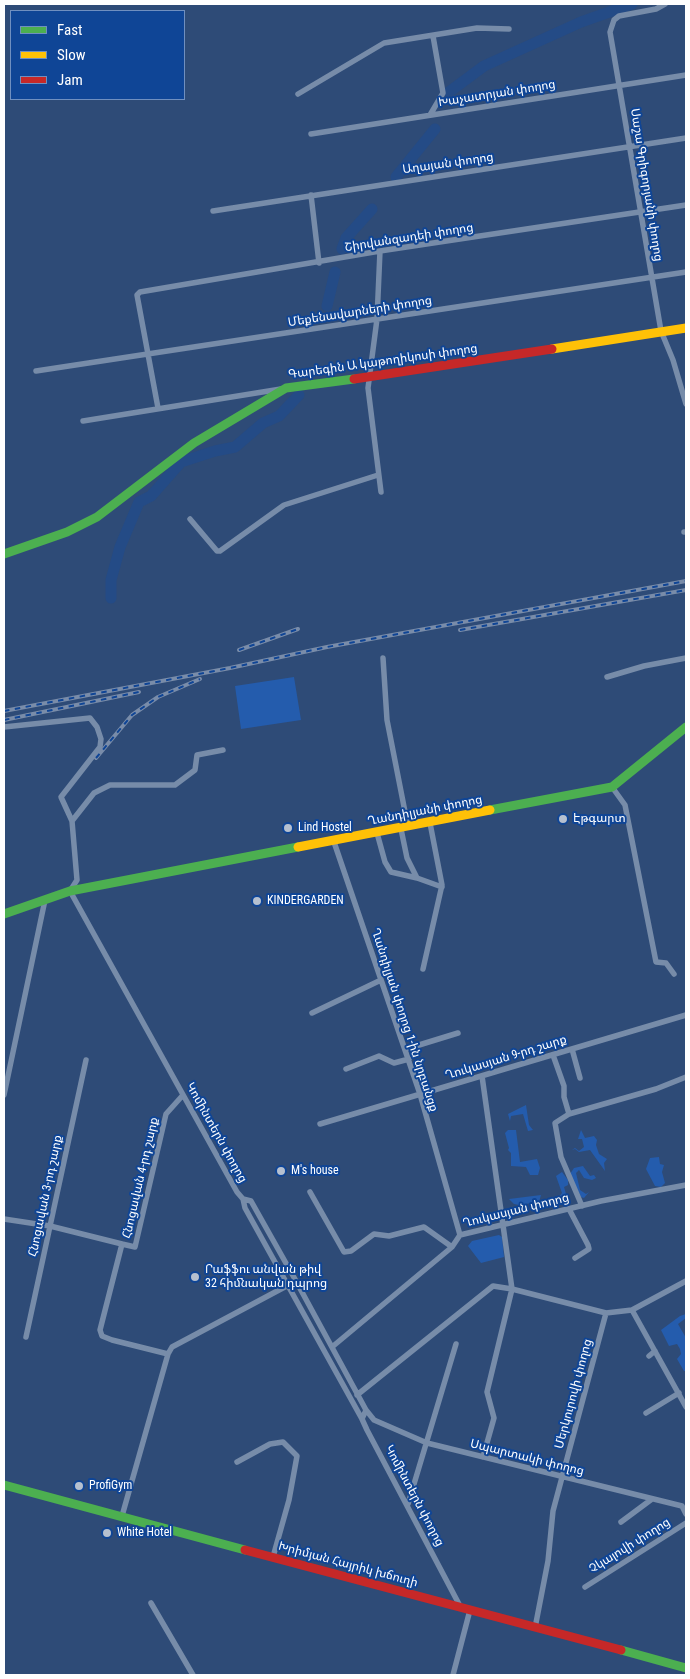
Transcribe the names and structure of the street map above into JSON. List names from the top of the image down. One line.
{"streets":{"main road":["Գարեգին Ա կաթողիկոսի փողոց","Ղանդիլյանի փողոց","Խրիմյան Հայրիկ խճուղի"],"street":["Խաչատրյան փողոց","Աղայան փողոց","Սաշա Գրիգորյանի փողոց","Շիրվանզադեի փողոց","Մեքենավարների փողոց","Ղանդիլյան փողոց 1-ին նրբանցք","Ղուկասյան 9-րդ շարք","Կոմինտերն փողոց","Հնոցավան 4-րդ շարք","Հնոցավան 3-րդ շարք","Ղուկասյան փողոց","Մերկուրովի փողոց","Սպարտակի փողոց","Չկալովի փողոց"]},"crossings":[["Խաչատրյան փողոց","Սաշա Գրիգորյանի փողոց"],["Աղայան փողոց","Սաշա Գրիգորյանի փողոց"],["Սաշա Գրիգորյանի փողոց","Շիրվանզադեի փողոց"],["Սաշա Գրիգորյանի փողոց","Մեքենավարների փողոց"],["Սաշա Գրիգորյանի փողոց","Գարեգին Ա կաթողիկոսի փողոց"],["Շիրվանզադեի փողոց","Մեքենավարների փողոց"],["Ղանդիլյանի փողոց","Ղանդիլյան փողոց 1-ին նրբանցք"],["Ղանդիլյանի փողոց","Կոմինտերն փողոց"],["Ղանդիլյան փողոց 1-ին նրբանցք","Ղուկասյան 9-րդ շարք"],["Ղանդիլյան փողոց 1-ին նրբանցք","Ղուկասյան փողոց"],["Կոմինտերն փողոց","Հնոցավան 4-րդ շարք"],["Կոմինտերն փողոց","Ղուկասյան փողոց"],["Կոմինտերն փողոց","Սպարտակի փողոց"],["Կոմինտերն փողոց","Խրիմյան Հայրիկ խճուղի"],["Մերկուրովի փողոց","Սպարտակի փողոց"],["Մերկուրովի փողոց","Խրիմյան Հայրիկ խճուղի"]],"places":["Էթգարտ","Lind Hostel","KINDERGARDEN","M's house","Րաֆֆու անվան թիվ 32 հիմնական դպրոց","ProfiGym","White Hotel"],"legend":["Fast","Slow","Jam"]}
